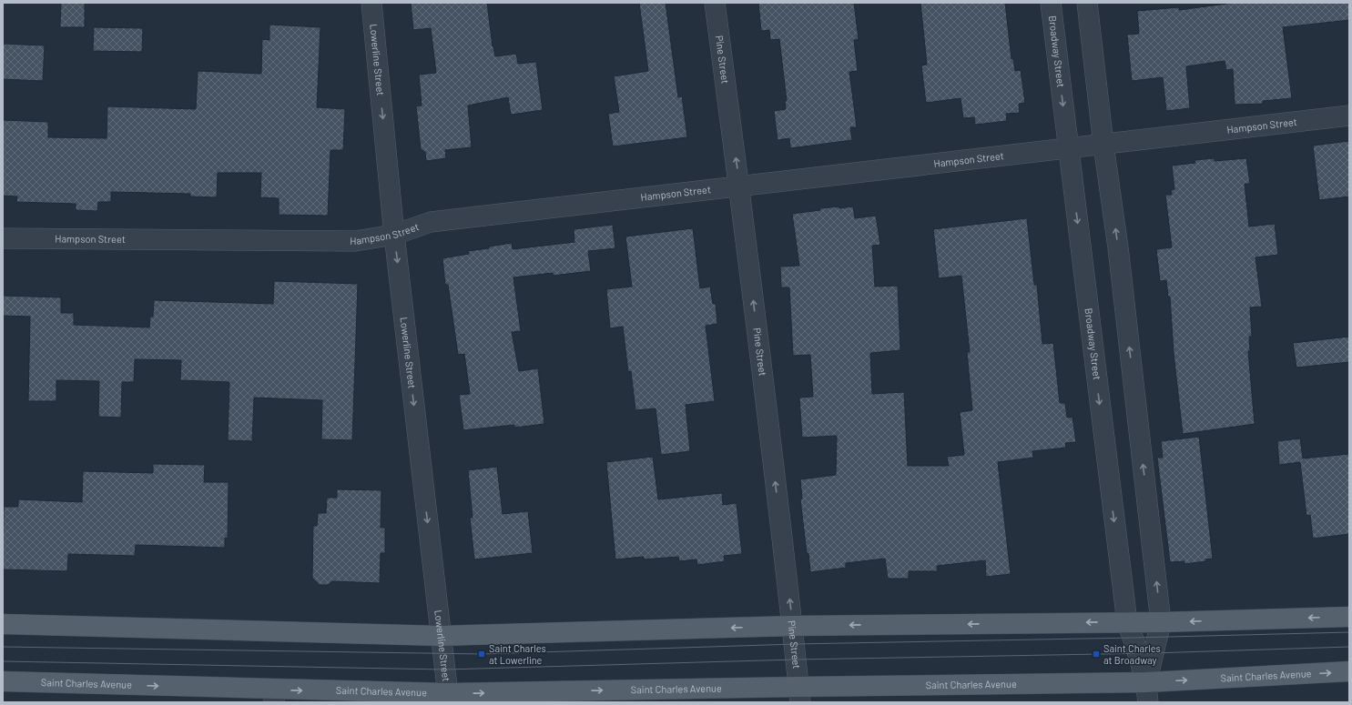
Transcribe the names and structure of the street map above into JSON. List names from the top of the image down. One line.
{"streets":{"main road":["Saint Charles Avenue"],"street":["Broadway Street","Lowerline Street","Pine Street","Hampson Street"]},"crossings":[["Broadway Street","Hampson Street"],["Broadway Street","Saint Charles Avenue"],["Lowerline Street","Hampson Street"],["Lowerline Street","Saint Charles Avenue"],["Pine Street","Hampson Street"],["Pine Street","Saint Charles Avenue"]],"one_way":["Lowerline Street","Pine Street"],"places":{"transit":["Saint Charles at Lowerline","Saint Charles at Broadway"]}}
